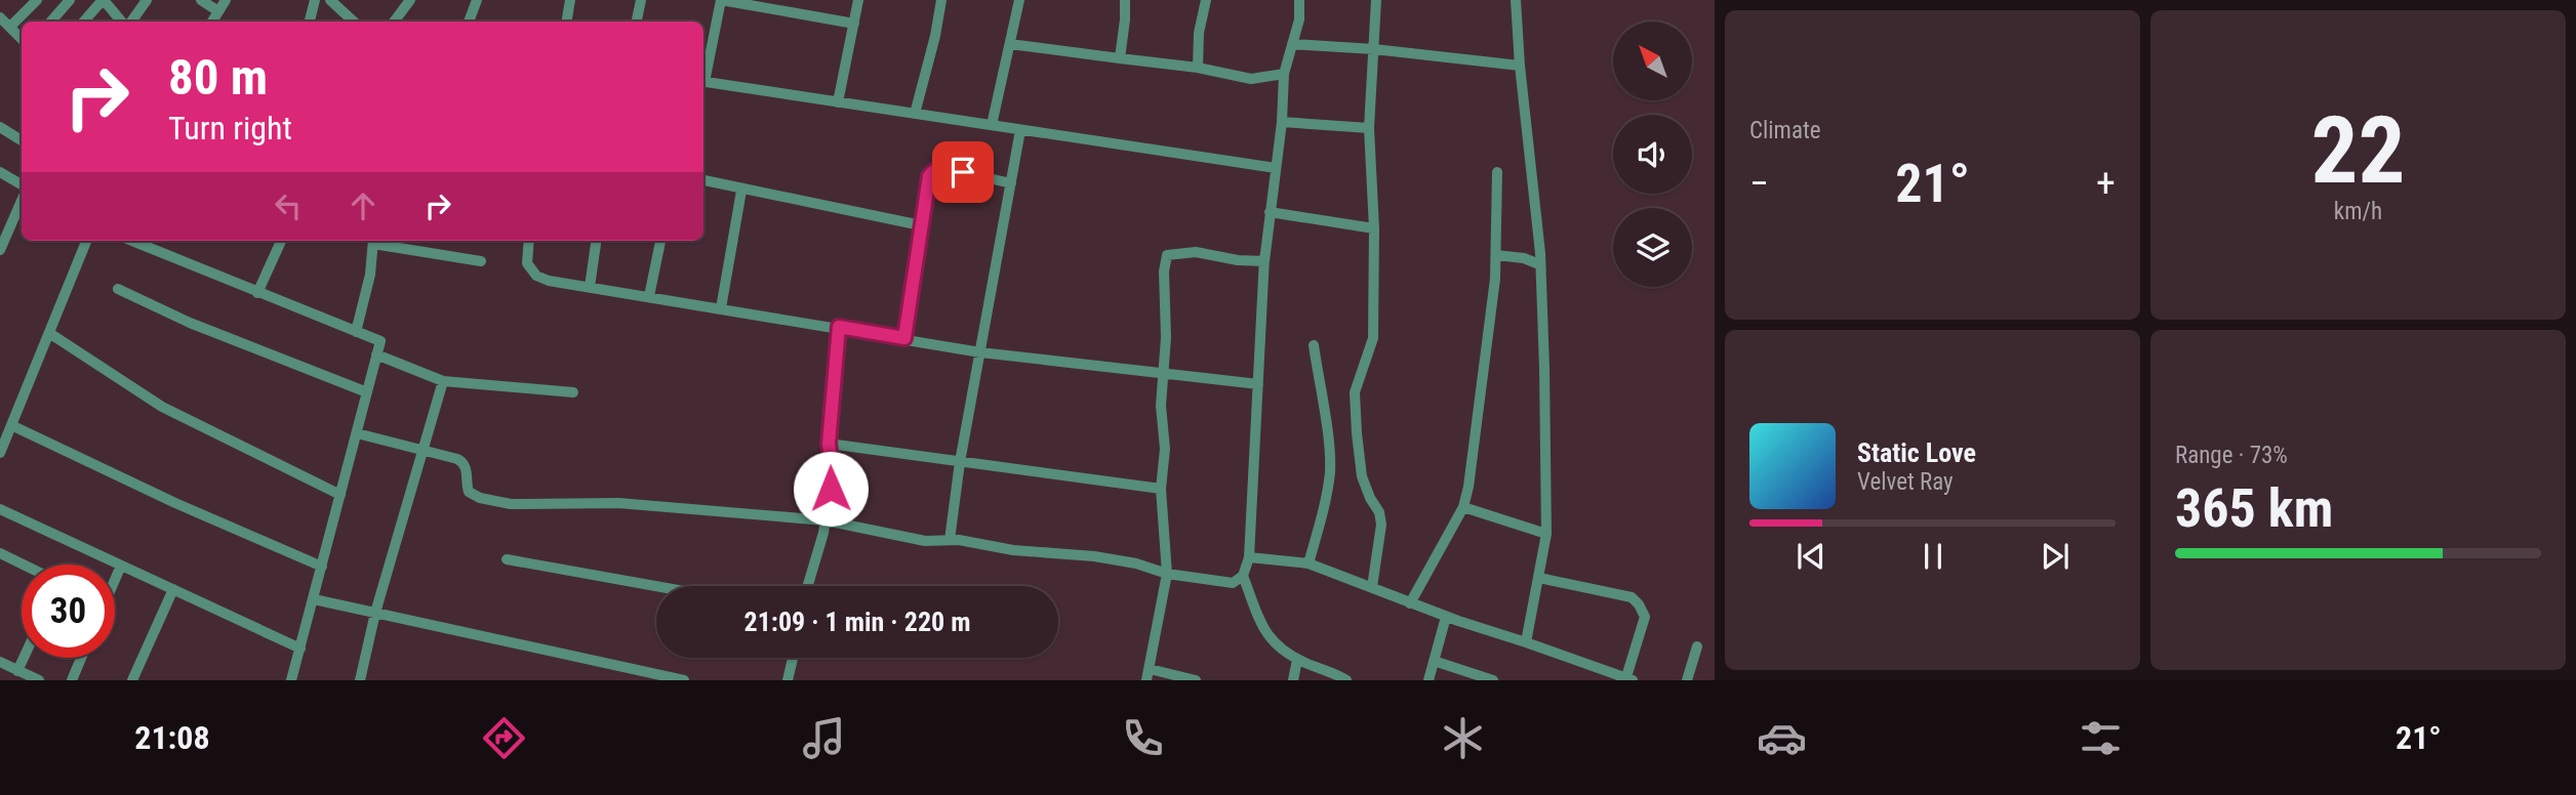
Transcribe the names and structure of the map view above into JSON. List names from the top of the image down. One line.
{"north":"top left","page":{"tile":["Climate",["22","km/h"],["Range · 73%","365 km"]],"turn":["80 m","Turn right"],"heat":["−","21°","+"],"song":["Static Love","Velvet Ray"],"limit":"30","trip":"21:09 · 1 min · 220 m","tabs":["21:08","21°"]}}
